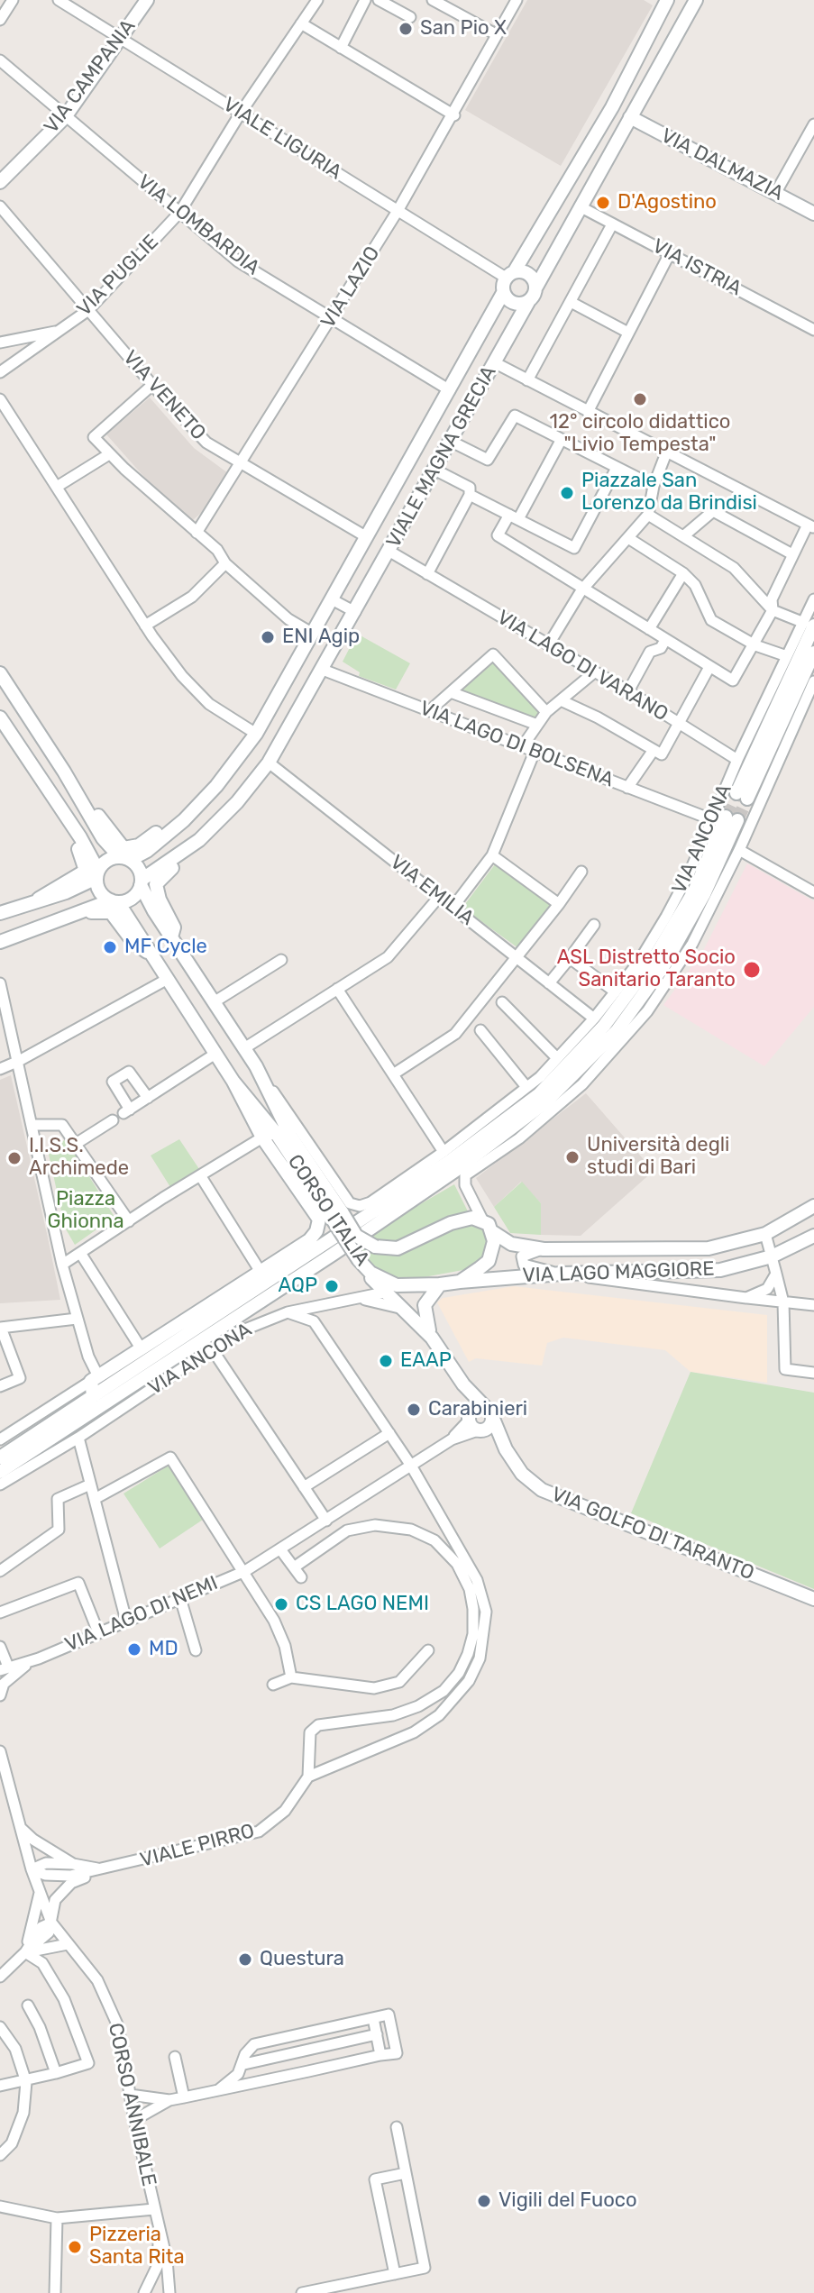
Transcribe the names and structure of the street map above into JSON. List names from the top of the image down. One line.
{"streets":{"street":["VIA CAMPANIA","VIALE LIGURIA","VIA DALMAZIA","VIA LOMBARDIA","VIA ISTRIA","VIA PUGLIE","VIA LAZIO","VIA VENETO","VIALE MAGNA GRECIA","VIA LAGO DI VARANO","VIA LAGO DI BOLSENA","VIA ANCONA","VIA EMILIA","CORSO ITALIA","VIA LAGO MAGGIORE","VIA GOLFO DI TARANTO","VIA LAGO DI NEMI","VIALE PIRRO","CORSO ANNIBALE"]},"crossings":[["VIA CAMPANIA","VIALE LIGURIA"],["VIA CAMPANIA","VIA LOMBARDIA"],["VIALE LIGURIA","VIA PUGLIE"],["VIALE LIGURIA","VIA LAZIO"],["VIALE LIGURIA","VIALE MAGNA GRECIA"],["VIA DALMAZIA","VIALE MAGNA GRECIA"],["VIA LOMBARDIA","VIA PUGLIE"],["VIA LOMBARDIA","VIA LAZIO"],["VIA LOMBARDIA","VIALE MAGNA GRECIA"],["VIA ISTRIA","VIALE MAGNA GRECIA"],["VIA PUGLIE","VIA VENETO"],["VIA LAZIO","VIA VENETO"],["VIA VENETO","VIALE MAGNA GRECIA"],["VIALE MAGNA GRECIA","VIA LAGO DI VARANO"],["VIALE MAGNA GRECIA","VIA LAGO DI BOLSENA"],["VIALE MAGNA GRECIA","VIA EMILIA"],["VIALE MAGNA GRECIA","CORSO ITALIA"],["VIA LAGO DI VARANO","VIA ANCONA"],["VIA LAGO DI BOLSENA","VIA ANCONA"],["VIA ANCONA","VIA EMILIA"],["VIA ANCONA","CORSO ITALIA"],["CORSO ITALIA","VIA LAGO MAGGIORE"],["VIA GOLFO DI TARANTO","VIA LAGO DI NEMI"],["VIALE PIRRO","CORSO ANNIBALE"]],"parks":["Piazza Ghionna"],"places":["San Pio X","D'Agostino","12° circolo didattico \"Livio Tempesta\"","Piazzale San Lorenzo da Brindisi","ENI Agip","MF Cycle","ASL Distretto Socio Sanitario Taranto","Università degli studi di Bari","I.I.S.S. Archimede","AQP","EAAP","Carabinieri","CS LAGO NEMI","MD","Questura","Vigili del Fuoco","Pizzeria Santa Rita"]}
